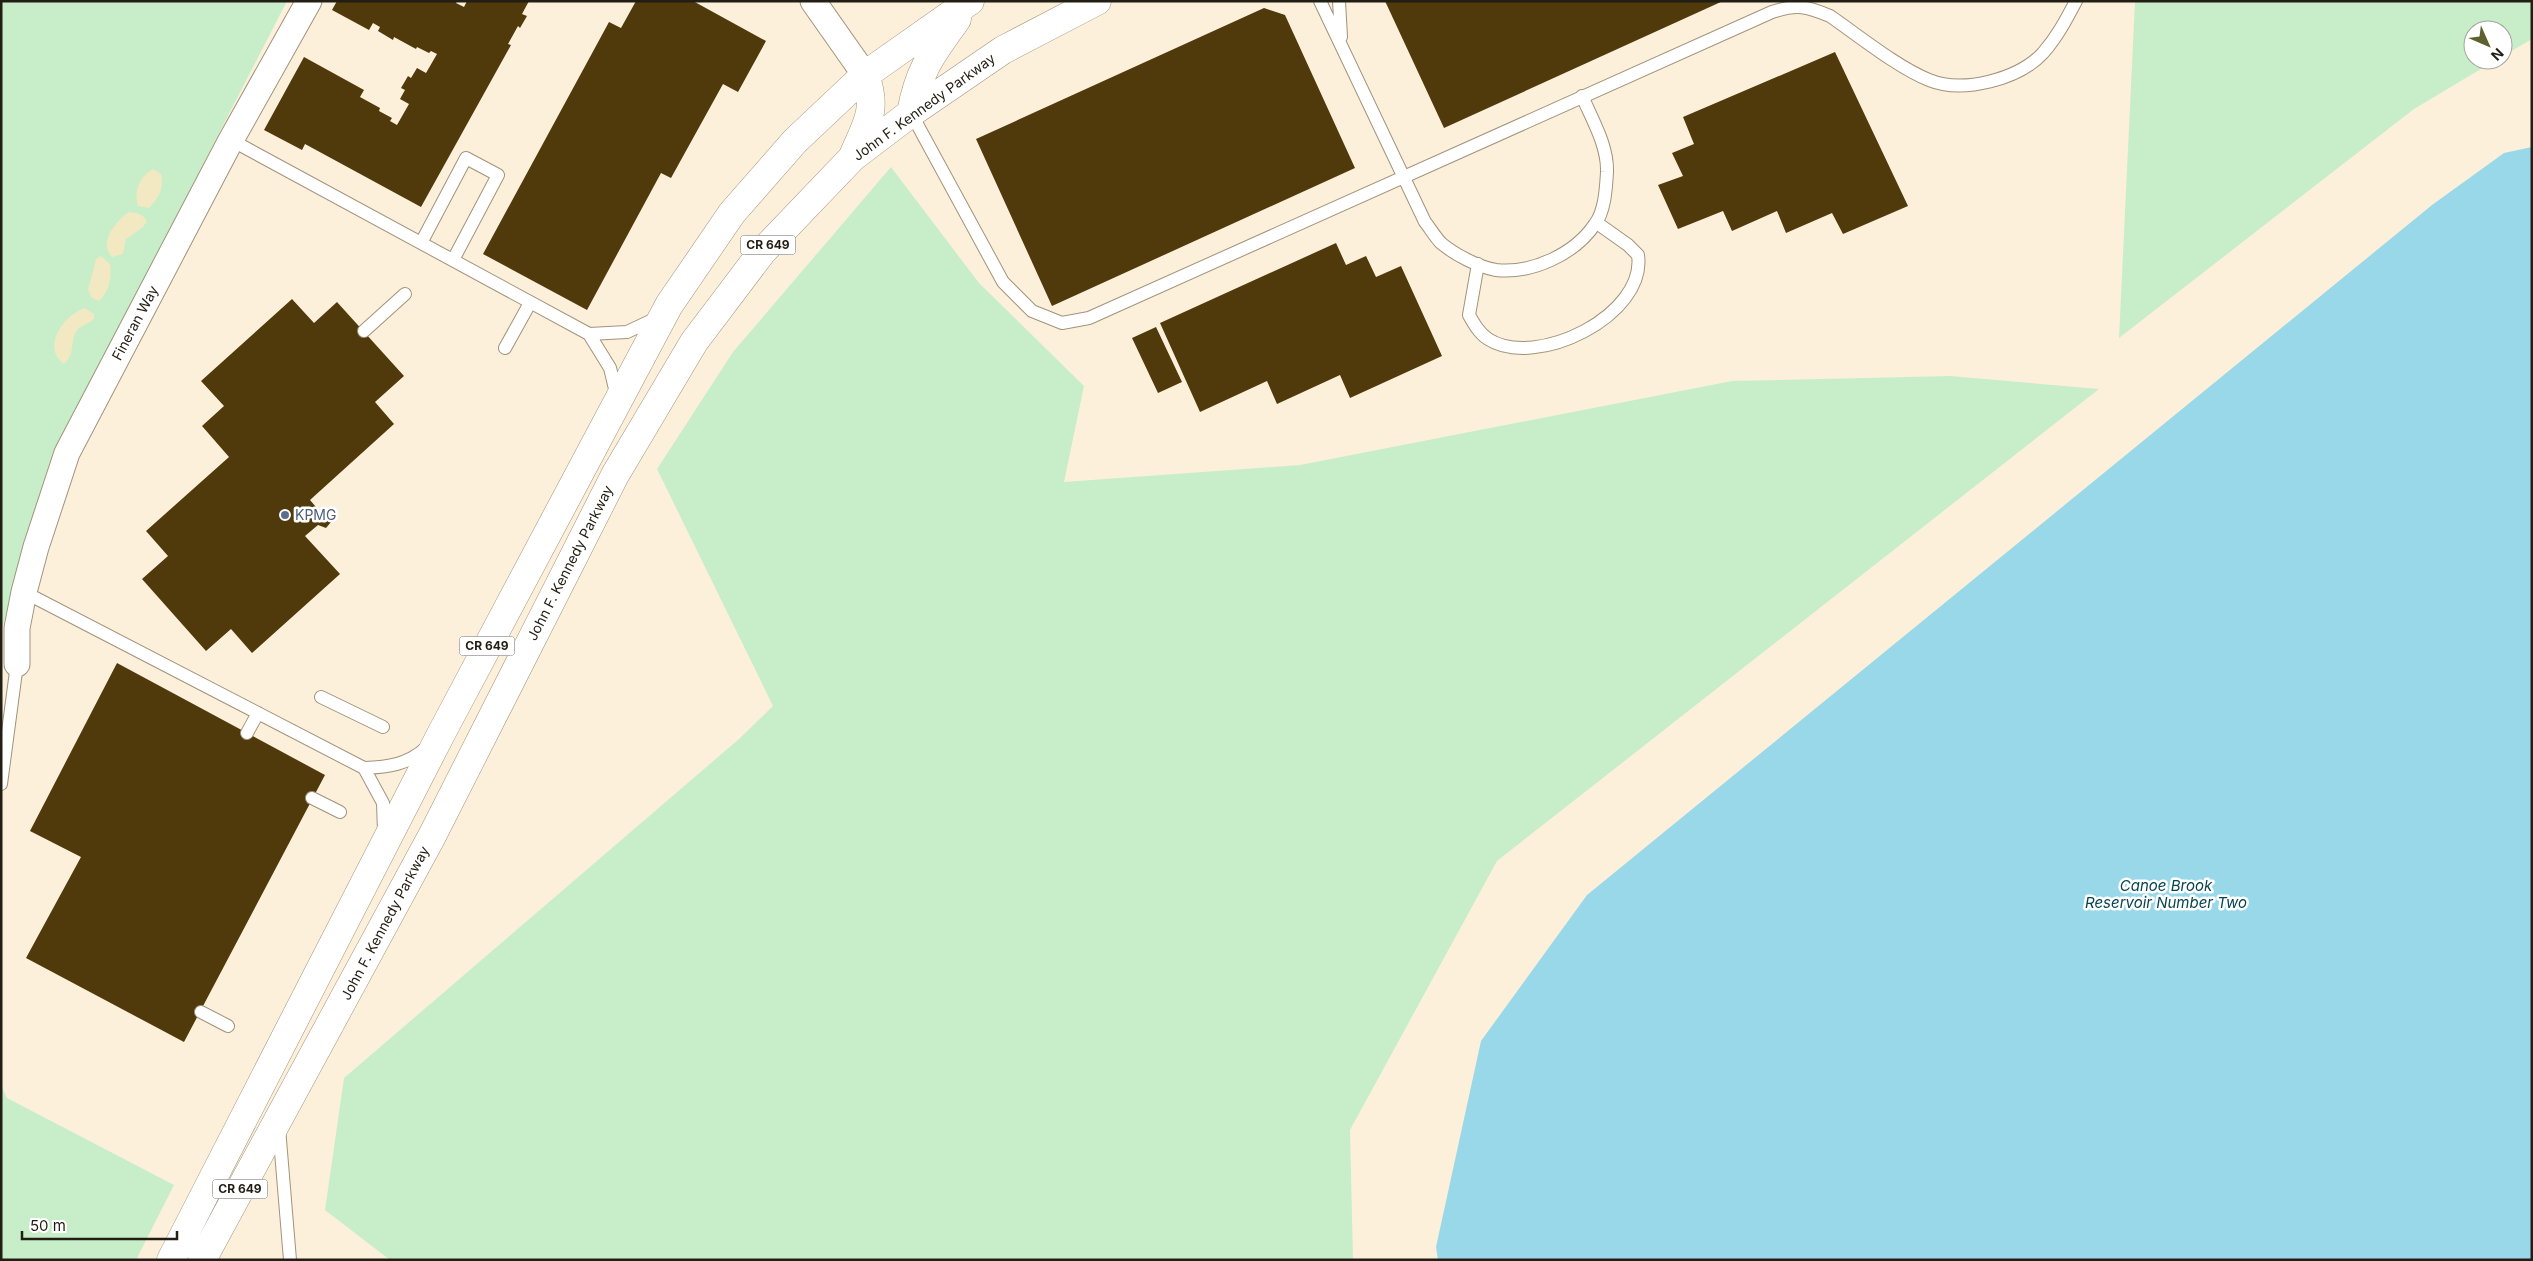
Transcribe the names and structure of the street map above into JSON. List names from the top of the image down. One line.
{"streets":{"main road":["John F. Kennedy Parkway","CR 649"],"street":["Fineran Way"]},"water":["Canoe Brook Reservoir Number Two"],"places":["KPMG"],"scale_bar":"50 m","north":"bottom right"}
